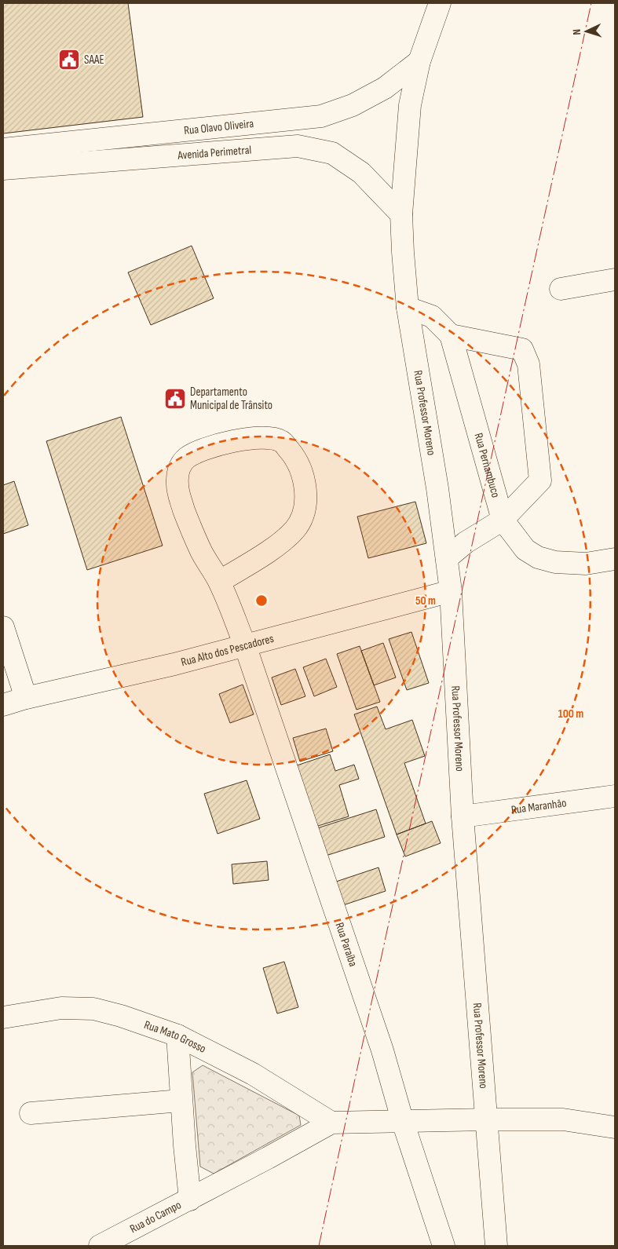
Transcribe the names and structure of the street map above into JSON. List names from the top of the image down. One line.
{"streets":{"main road":["Rua Olavo Oliveira","Avenida Perimetral","Rua Professor Moreno","Rua Pernambuco","Rua Alto dos Pescadores","Rua Maranhão","Rua Paraíba","Rua Mato Grosso","Rua do Campo"]},"crossings":[["Rua Olavo Oliveira","Rua Professor Moreno"],["Avenida Perimetral","Rua Professor Moreno"],["Rua Professor Moreno","Rua Pernambuco"],["Rua Professor Moreno","Rua Alto dos Pescadores"],["Rua Professor Moreno","Rua Maranhão"],["Rua Alto dos Pescadores","Rua Paraíba"],["Rua Mato Grosso","Rua do Campo"]],"places":{"public building":["SAAE","Departamento Municipal de Trânsito"]},"north":"left","rings":["50 m","100 m"]}
